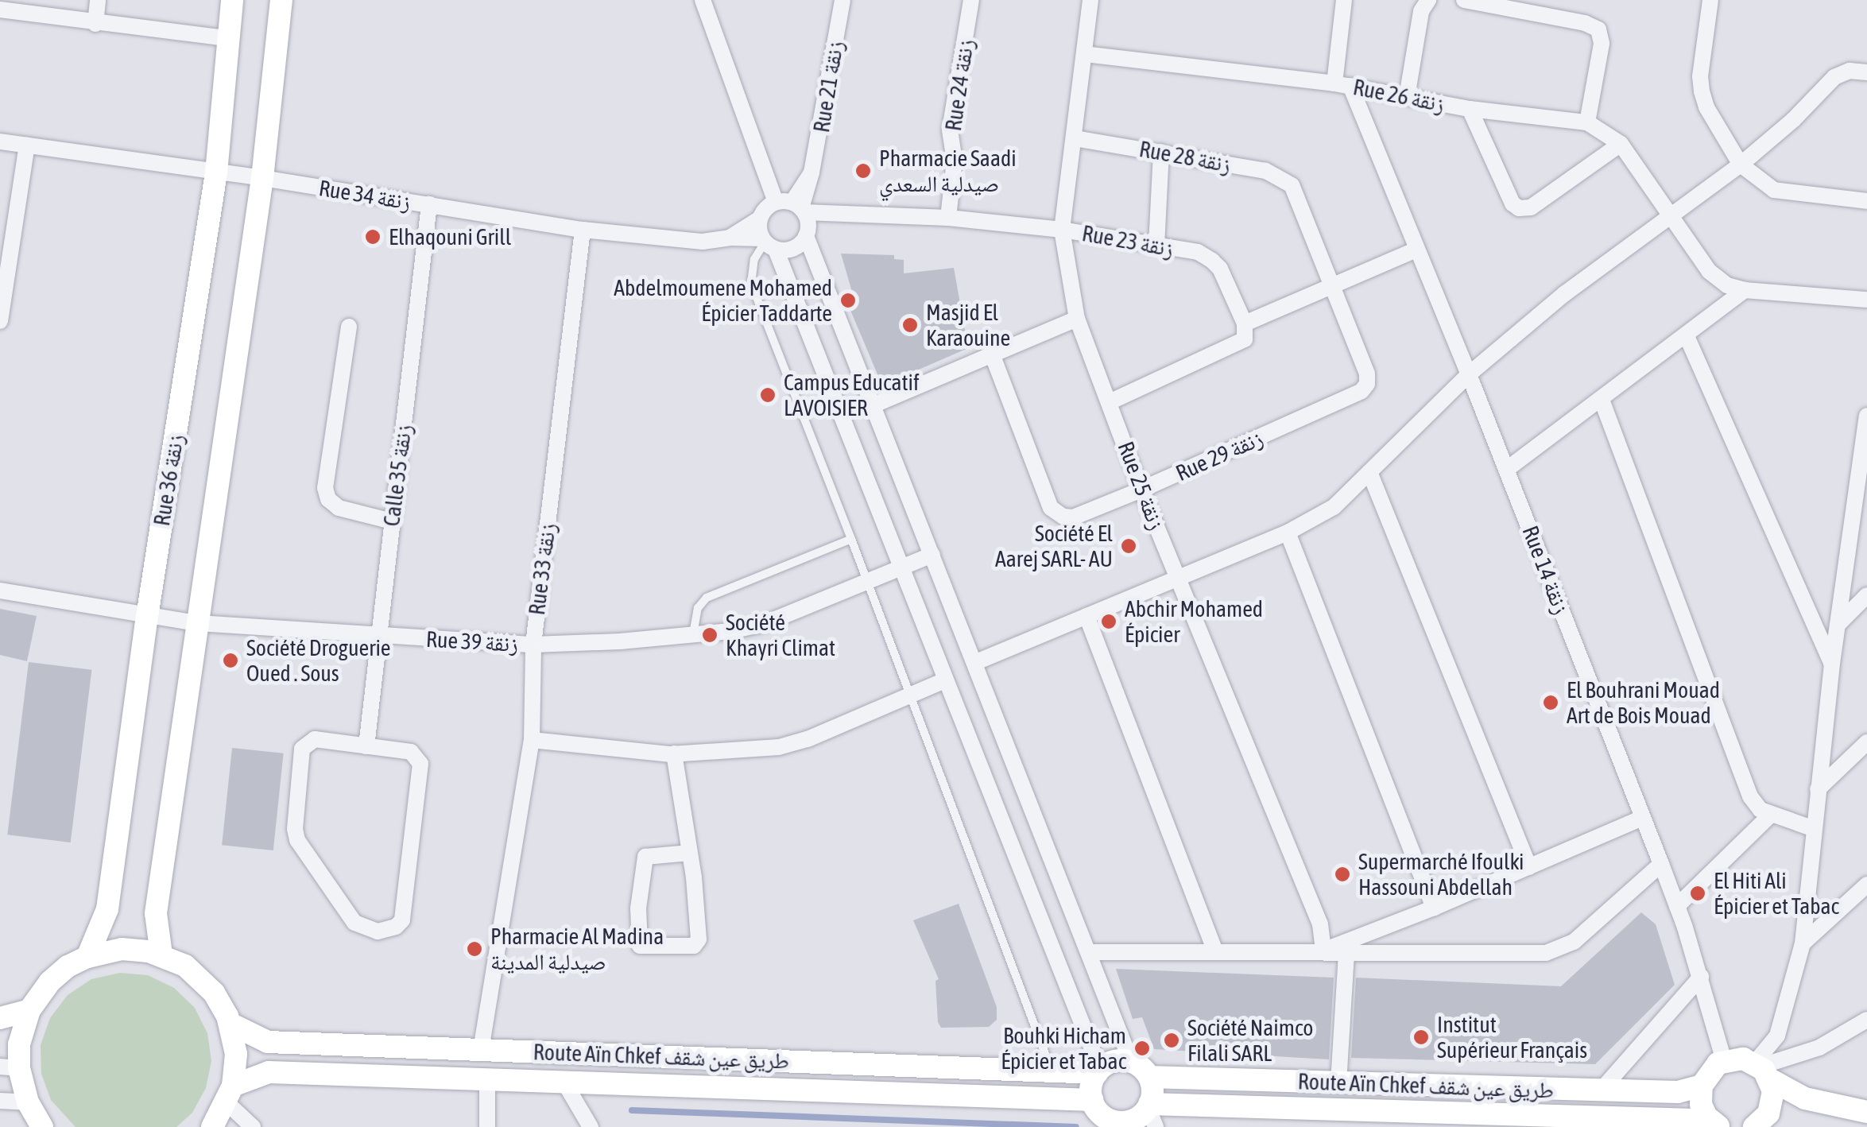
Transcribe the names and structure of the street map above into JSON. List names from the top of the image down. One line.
{"streets":{"main road":["Rue 36 زنقة","Route Aïn Chkef طريق عين شقف"],"street":["Rue 24 زنقة","Rue 21 زنقة","Rue 26 زنقة","Rue 28 زنقة","Rue 34 زنقة","Rue 23 زنقة","Rue 29 زنقة","Calle 35 زنقة","Rue 25 زنقة","Rue 33 زنقة","Rue 14 زنقة","Rue 39 زنقة"]},"crossings":[["Rue 24 زنقة","Rue 23 زنقة"],["Rue 21 زنقة","Rue 23 زنقة"],["Rue 26 زنقة","Rue 25 زنقة"],["Rue 26 زنقة","Rue 14 زنقة"],["Rue 28 زنقة","Rue 29 زنقة"],["Rue 28 زنقة","Rue 25 زنقة"],["Rue 34 زنقة","Calle 35 زنقة"],["Rue 34 زنقة","Rue 36 زنقة"],["Rue 34 زنقة","Rue 33 زنقة"],["Rue 23 زنقة","Rue 25 زنقة"],["Rue 29 زنقة","Rue 25 زنقة"],["Calle 35 زنقة","Rue 39 زنقة"],["Rue 36 زنقة","Rue 39 زنقة"],["Rue 33 زنقة","Rue 39 زنقة"],["Rue 33 زنقة","Route Aïn Chkef طريق عين شقف"]],"places":["Pharmacie Saadi صيدلية السعدي","Elhaqouni Grill","Abdelmoumene Mohamed Épicier Taddarte","Masjid El Karaouine","Campus Educatif LAVOISIER","Société El Aarej SARL- AU","Abchir Mohamed Épicier","Société Khayri Climat","Société Droguerie Oued . Sous","El Bouhrani Mouad Art de Bois Mouad","Supermarché Ifoulki Hassouni Abdellah","El Hiti Ali Épicier et Tabac","Pharmacie Al Madina صيدلية المدينة","Institut Supérieur Français","Société Naimco Filali SARL","Bouhki Hicham Épicier et Tabac"]}
